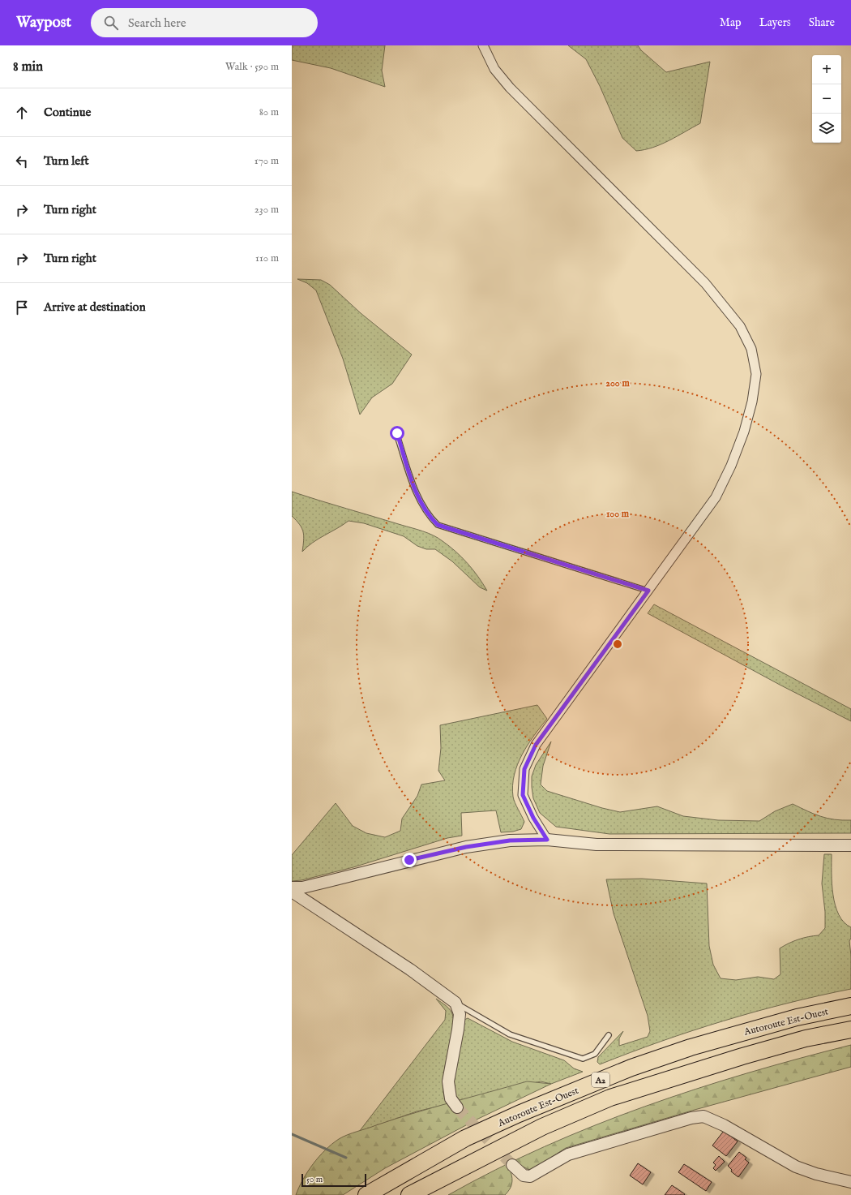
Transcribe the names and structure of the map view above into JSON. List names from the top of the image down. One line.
{"streets":{"highway":["Autoroute Est-Ouest","A2"]},"scale_bar":"50 m","page":{"header":"Waypost","search":"Search here","nav":["Map","Layers","Share"],"heading":["8 min","Walk · 590 m"],"map_buttons":["+","−"],"list":[["Continue","80 m"],["Turn left","170 m"],["Turn right","230 m"],["Turn right","110 m"],"Arrive at destination"],"scale":"50 m"},"rings":["200 m","100 m"]}
